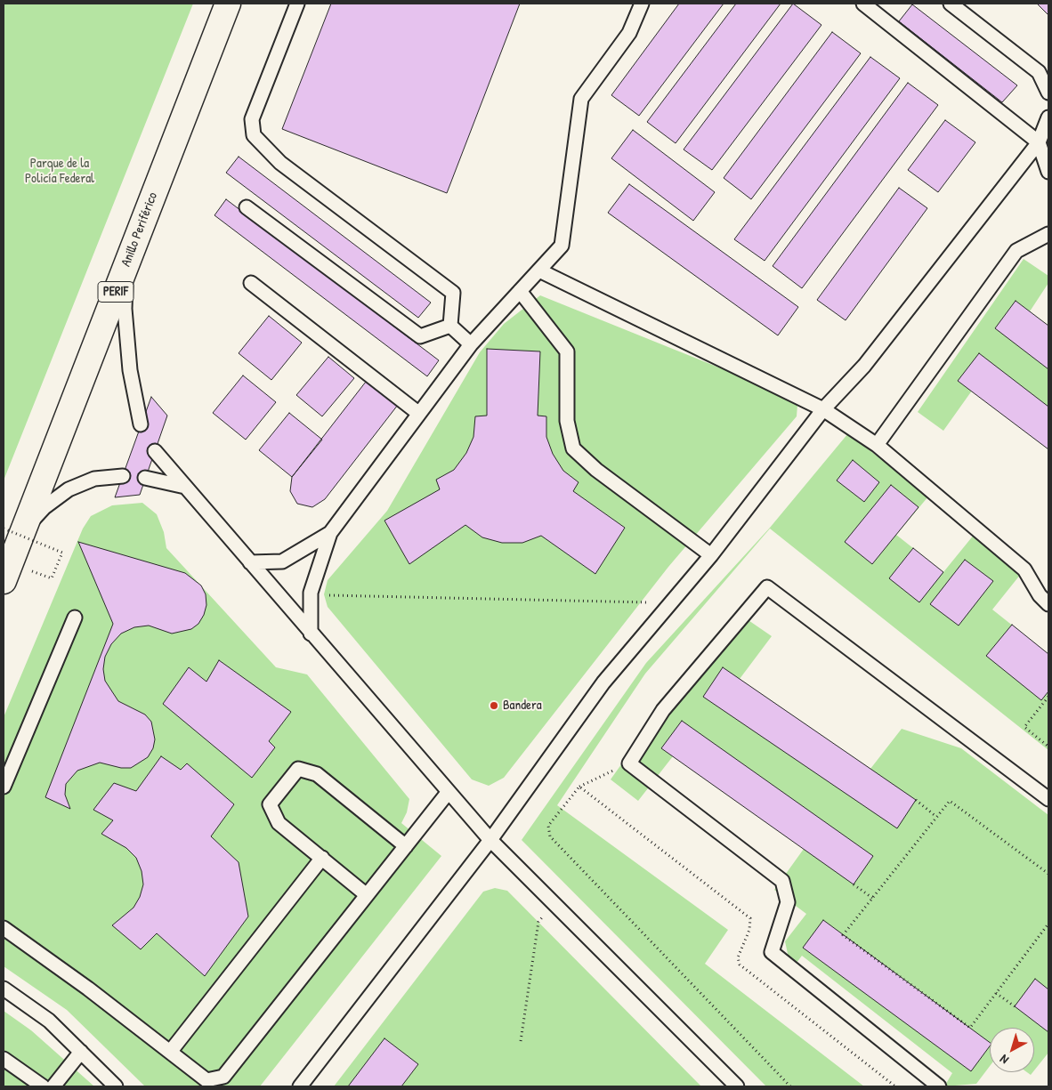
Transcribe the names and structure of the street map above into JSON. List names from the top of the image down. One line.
{"streets":{"main road":["Anillo Periférico","PERIF"]},"parks":["Parque de la Policía Federal"],"places":["Bandera"],"north":"bottom left"}
